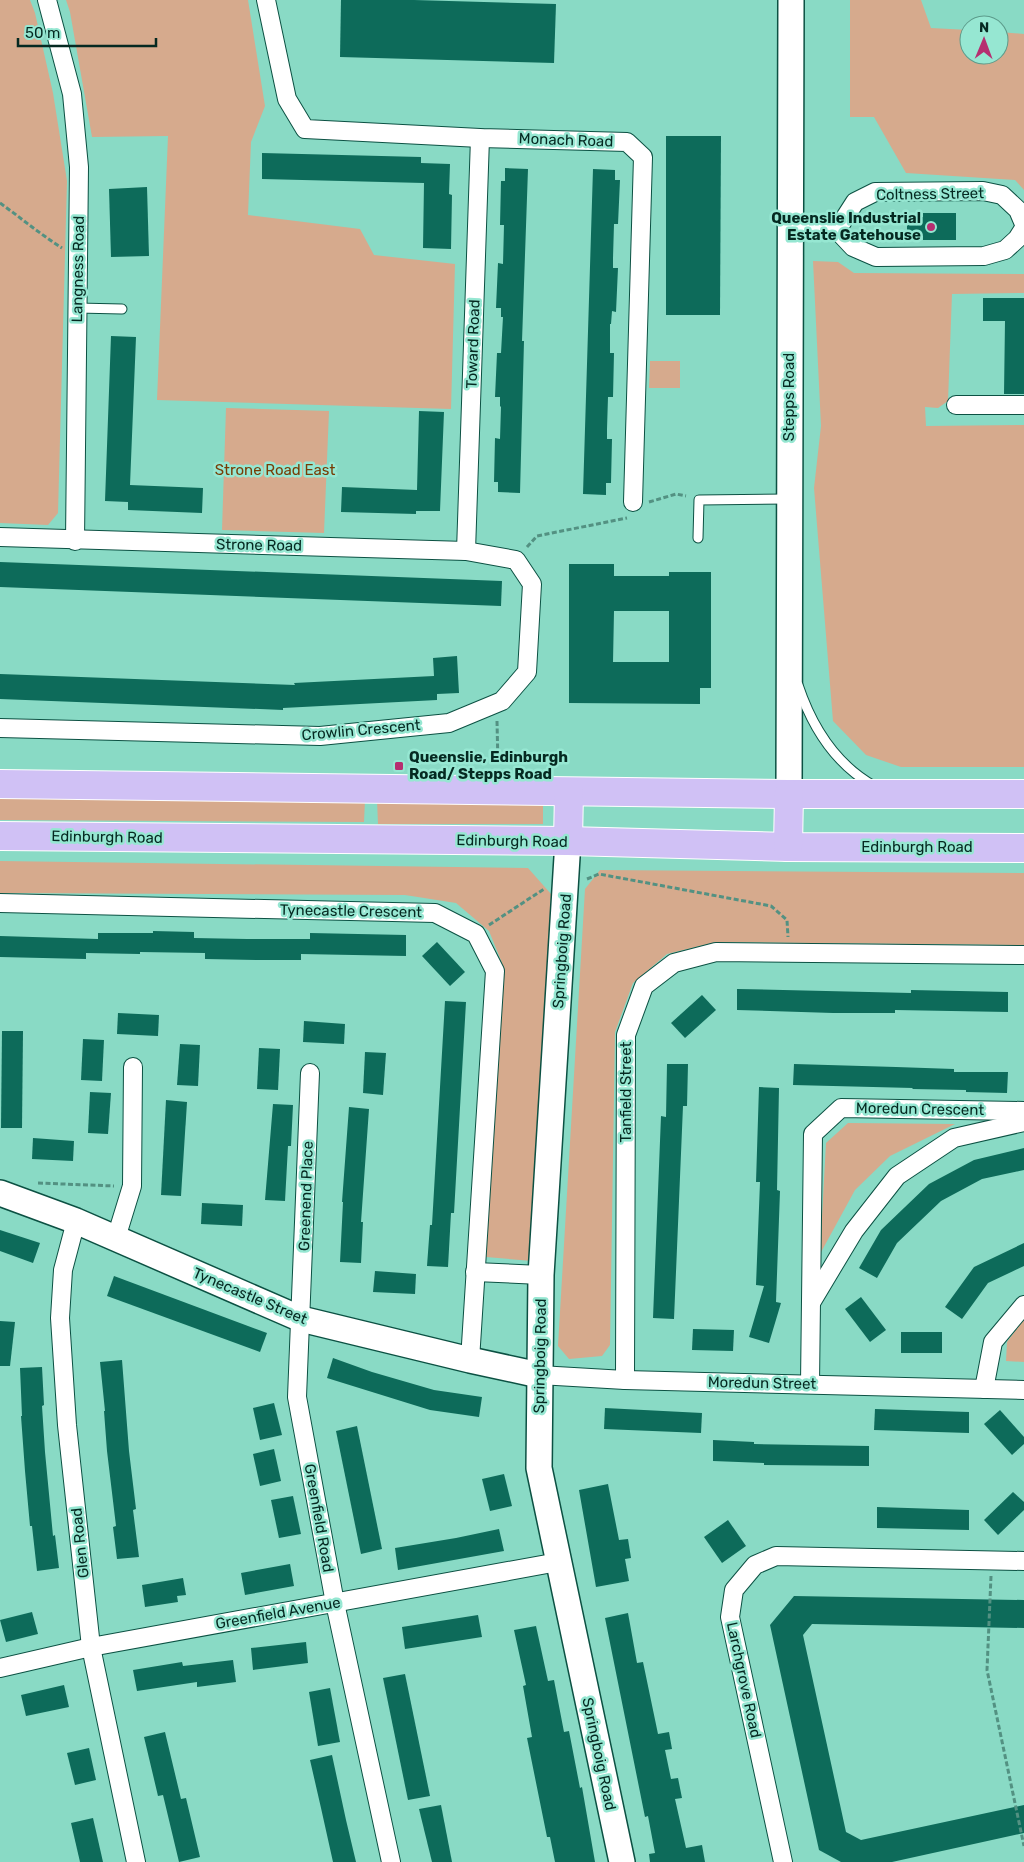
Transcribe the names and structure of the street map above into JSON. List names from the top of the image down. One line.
{"streets":{"main road":["Stepps Road","Edinburgh Road","Springboig Road","Tynecastle Street"],"street":["Monach Road","Coltness Street","Langness Road","Toward Road","Strone Road","Crowlin Crescent","Tynecastle Crescent","Tanfield Street","Moredun Crescent","Greenend Place","Moredun Street","Greenfield Road","Glen Road","Greenfield Avenue","Larchgrove Road"]},"crossings":[["Monach Road","Toward Road"],["Langness Road","Strone Road"],["Toward Road","Strone Road"],["Strone Road","Crowlin Crescent"],["Edinburgh Road","Springboig Road"],["Springboig Road","Tynecastle Street"],["Springboig Road","Moredun Street"],["Springboig Road","Greenfield Avenue"],["Tanfield Street","Moredun Street"],["Moredun Crescent","Moredun Street"],["Greenend Place","Tynecastle Street"],["Greenend Place","Greenfield Road"],["Tynecastle Street","Moredun Street"],["Tynecastle Street","Greenfield Road"],["Tynecastle Street","Glen Road"],["Greenfield Road","Greenfield Avenue"],["Glen Road","Greenfield Avenue"]],"parks":["Strone Road East"],"places":{"other":["Queenslie Industrial Estate Gatehouse"],"transit":["Queenslie, Edinburgh Road/ Stepps Road"]},"scale_bar":"50 m","north":"top"}
